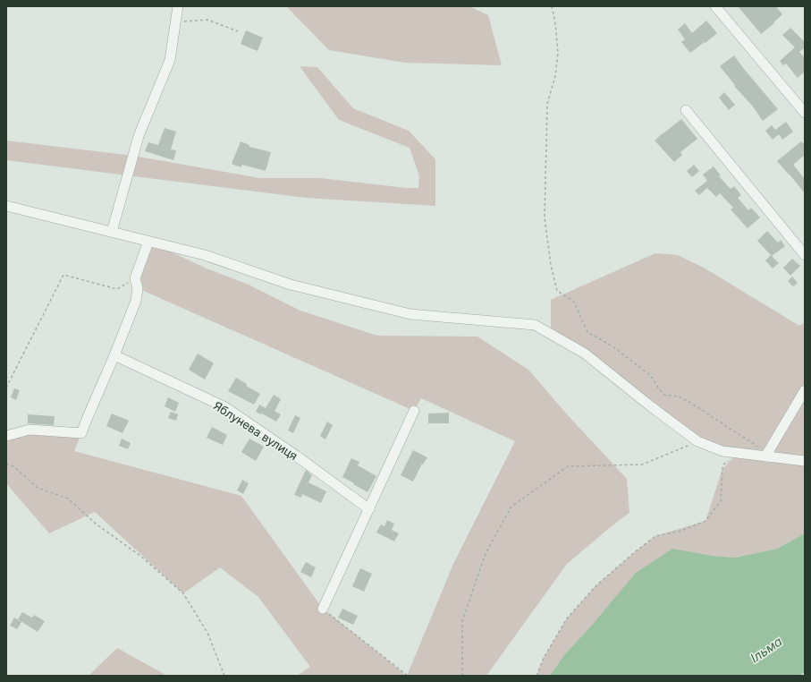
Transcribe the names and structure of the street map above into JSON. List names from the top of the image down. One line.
{"streets":{"street":["Яблунева вулиця"]},"water":["Ільма"]}
